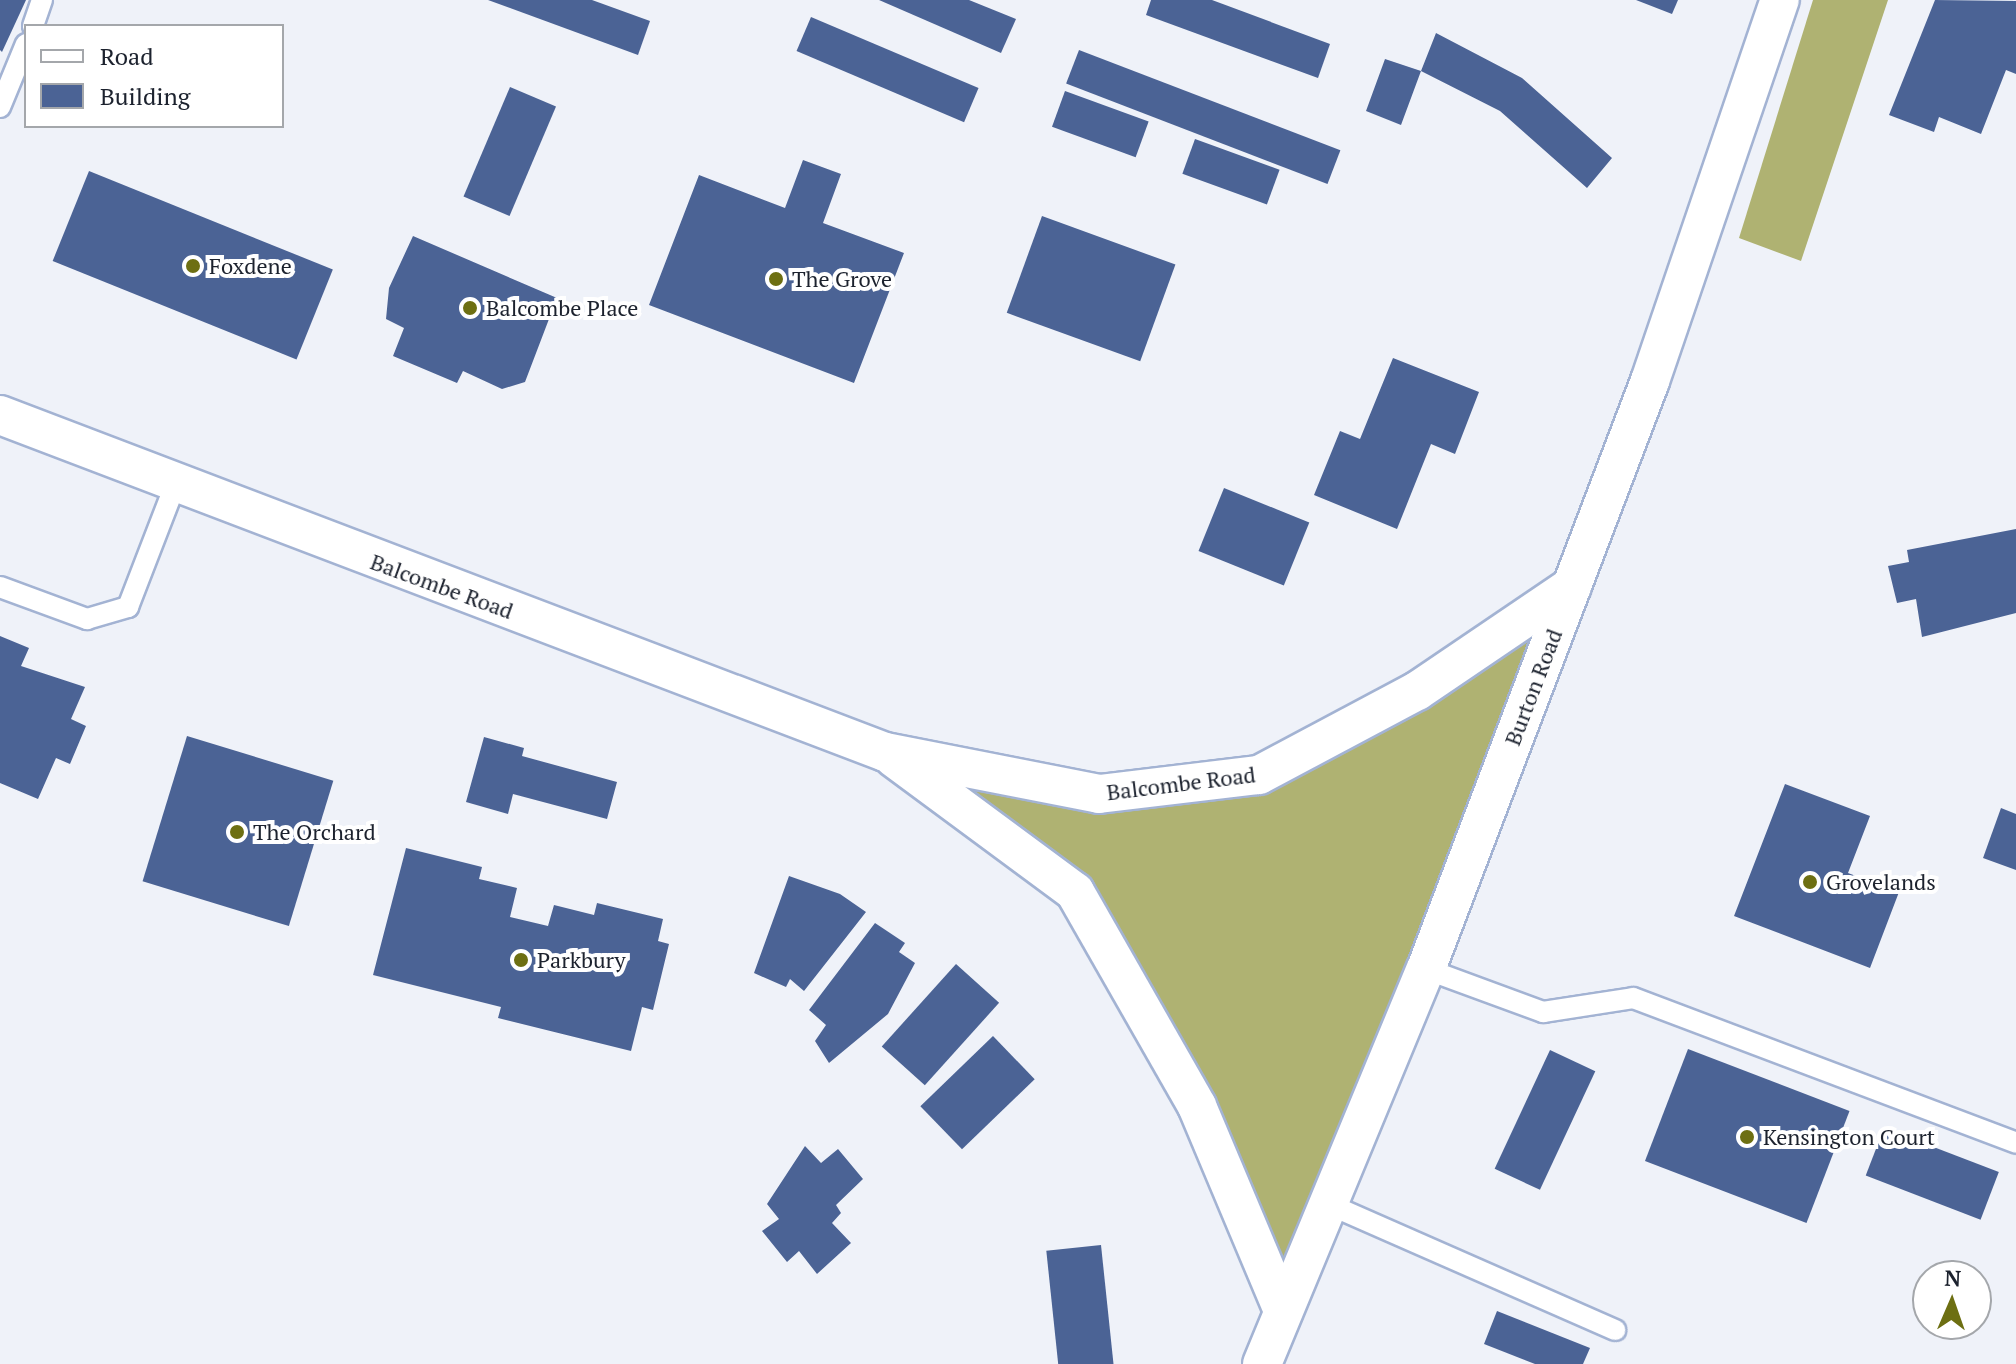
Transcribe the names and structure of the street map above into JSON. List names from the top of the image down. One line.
{"streets":{"street":["Balcombe Road","Burton Road"]},"crossings":[["Balcombe Road","Burton Road"]],"places":["Foxdene","The Grove","Balcombe Place","The Orchard","Grovelands","Parkbury","Kensington Court"],"legend":["Road","Building"],"north":"top"}
